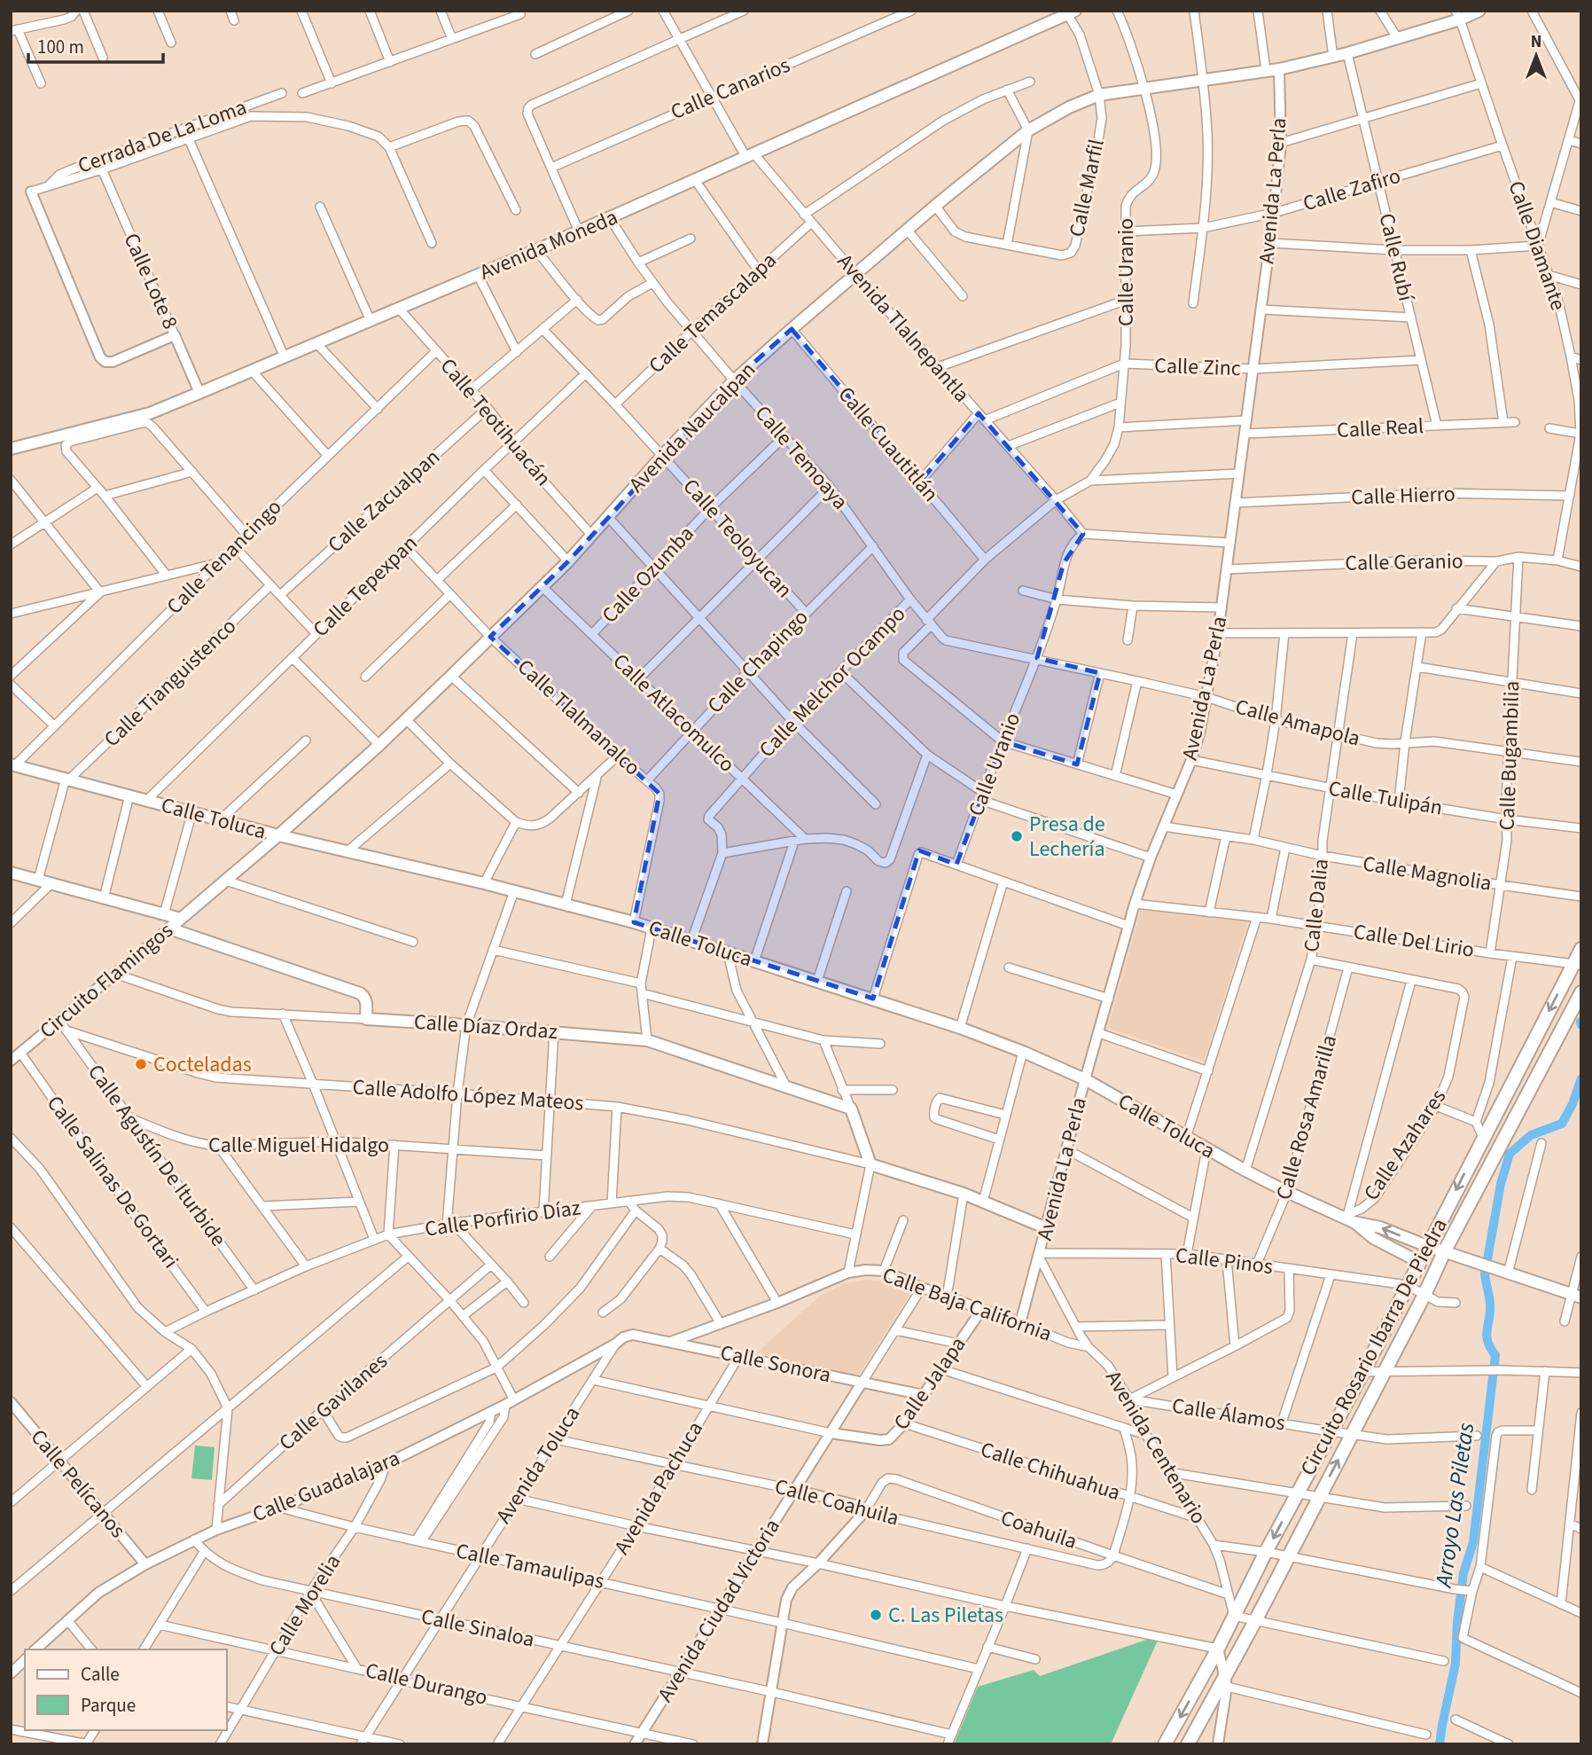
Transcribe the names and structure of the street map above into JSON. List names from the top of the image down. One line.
{"streets":{"main road":["Avenida Moneda","Avenida Naucalpan","Calle Toluca","Circuito Flamingos","Calle Díaz Ordaz","Calle Adolfo López Mateos","Circuito Rosario Ibarra De Piedra"],"street":["Calle Canarios","Cerrada De La Loma","Calle Marfil","Calle Zafiro","Avenida La Perla","Calle Diamante","Calle Rubí","Calle Uranio","Calle Lote 8","Calle Temascalapa","Avenida Tlalnepantla","Calle Zinc","Calle Teotihuacán","Calle Real","Calle Cuautitlán","Calle Temoaya","Calle Hierro","Calle Zacualpan","Calle Teoloyucan","Calle Tenancingo","Calle Geranio","Calle Ozumba","Calle Tepexpan","Calle Chapingo","Calle Melchor Ocampo","Calle Tianguistenco","Calle Atlacomulco","Calle Tlalmanalco","Calle Amapola","Calle Bugambilia","Calle Tulipán","Calle Magnolia","Calle Dalia","Calle Del Lirio","Calle Rosa Amarilla","Calle Miguel Hidalgo","Calle Azahares","Calle Agustín De Iturbide","Calle Salinas De Gortari","Calle Porfirio Díaz","Calle Pinos","Calle Baja California","Calle Sonora","Calle Jalapa","Calle Gavilanes","Calle Álamos","Avenida Centenario","Avenida Toluca","Calle Chihuahua","Calle Pelícanos","Calle Guadalajara","Avenida Pachuca","Calle Coahuila","Coahuila","Calle Tamaulipas","Calle Morelia","Avenida Ciudad Victoria","Calle Sinaloa","Calle Durango"]},"crossings":[["Calle Canarios","Avenida Tlalnepantla"],["Cerrada De La Loma","Calle Lote 8"],["Calle Marfil","Avenida Moneda"],["Calle Marfil","Avenida Naucalpan"],["Calle Zafiro","Avenida La Perla"],["Calle Zafiro","Calle Diamante"],["Calle Zafiro","Calle Rubí"],["Calle Zafiro","Calle Uranio"],["Avenida La Perla","Calle Zinc"],["Avenida La Perla","Avenida Naucalpan"],["Avenida La Perla","Calle Real"],["Avenida La Perla","Calle Hierro"],["Avenida La Perla","Calle Geranio"],["Avenida La Perla","Calle Amapola"],["Avenida La Perla","Calle Tulipán"],["Avenida La Perla","Calle Toluca"],["Avenida La Perla","Calle Magnolia"],["Avenida La Perla","Calle Del Lirio"],["Avenida La Perla","Calle Adolfo López Mateos"],["Avenida La Perla","Calle Pinos"],["Avenida La Perla","Calle Baja California"],["Avenida La Perla","Avenida Centenario"],["Avenida Moneda","Calle Lote 8"],["Avenida Moneda","Avenida Tlalnepantla"],["Avenida Moneda","Calle Teotihuacán"],["Avenida Moneda","Calle Temoaya"],["Calle Diamante","Avenida Naucalpan"],["Calle Diamante","Calle Hierro"],["Calle Diamante","Calle Geranio"],["Calle Rubí","Calle Zinc"],["Calle Rubí","Avenida Naucalpan"],["Calle Rubí","Calle Real"],["Calle Uranio","Calle Zinc"],["Calle Uranio","Avenida Naucalpan"],["Calle Uranio","Calle Melchor Ocampo"],["Calle Uranio","Calle Amapola"],["Calle Temascalapa","Avenida Tlalnepantla"],["Calle Temascalapa","Calle Temoaya"],["Calle Temascalapa","Calle Teoloyucan"],["Avenida Tlalnepantla","Calle Zinc"],["Avenida Tlalnepantla","Avenida Naucalpan"],["Avenida Tlalnepantla","Calle Melchor Ocampo"],["Calle Teotihuacán","Avenida Naucalpan"],["Calle Teotihuacán","Calle Zacualpan"],["Calle Teotihuacán","Calle Tenancingo"],["Calle Teotihuacán","Calle Tepexpan"],["Avenida Naucalpan","Calle Cuautitlán"],["Avenida Naucalpan","Calle Temoaya"],["Avenida Naucalpan","Calle Teoloyucan"],["Avenida Naucalpan","Calle Atlacomulco"],["Avenida Naucalpan","Calle Tlalmanalco"],["Avenida Naucalpan","Calle Toluca"],["Avenida Naucalpan","Circuito Flamingos"],["Calle Cuautitlán","Calle Melchor Ocampo"],["Calle Temoaya","Calle Ozumba"],["Calle Temoaya","Calle Chapingo"],["Calle Temoaya","Calle Melchor Ocampo"],["Calle Temoaya","Calle Amapola"],["Calle Teoloyucan","Calle Ozumba"],["Calle Teoloyucan","Calle Tepexpan"],["Calle Teoloyucan","Calle Chapingo"],["Calle Tenancingo","Calle Toluca"],["Calle Geranio","Calle Bugambilia"],["Calle Ozumba","Calle Atlacomulco"],["Calle Tepexpan","Calle Tlalmanalco"],["Calle Tepexpan","Calle Toluca"],["Calle Chapingo","Calle Atlacomulco"],["Calle Chapingo","Calle Tlalmanalco"],["Calle Melchor Ocampo","Calle Atlacomulco"],["Calle Tianguistenco","Calle Toluca"],["Calle Tlalmanalco","Calle Toluca"],["Calle Amapola","Calle Bugambilia"],["Calle Amapola","Calle Dalia"],["Calle Bugambilia","Calle Tulipán"],["Calle Bugambilia","Calle Magnolia"],["Calle Bugambilia","Calle Del Lirio"],["Calle Tulipán","Calle Dalia"],["Calle Toluca","Calle Dalia"],["Calle Toluca","Calle Rosa Amarilla"],["Calle Toluca","Calle Azahares"],["Calle Toluca","Circuito Rosario Ibarra De Piedra"],["Calle Magnolia","Calle Dalia"],["Calle Dalia","Calle Del Lirio"],["Calle Del Lirio","Circuito Rosario Ibarra De Piedra"],["Circuito Flamingos","Calle Díaz Ordaz"],["Circuito Flamingos","Calle Agustín De Iturbide"],["Circuito Flamingos","Calle Salinas De Gortari"],["Calle Adolfo López Mateos","Calle Agustín De Iturbide"],["Calle Rosa Amarilla","Calle Pinos"],["Calle Miguel Hidalgo","Calle Agustín De Iturbide"],["Calle Agustín De Iturbide","Calle Porfirio Díaz"],["Calle Salinas De Gortari","Calle Porfirio Díaz"],["Calle Pinos","Circuito Rosario Ibarra De Piedra"],["Calle Pinos","Avenida Centenario"],["Calle Baja California","Calle Sonora"],["Calle Baja California","Calle Jalapa"],["Calle Baja California","Avenida Centenario"],["Calle Baja California","Avenida Ciudad Victoria"],["Circuito Rosario Ibarra De Piedra","Calle Álamos"],["Circuito Rosario Ibarra De Piedra","Avenida Centenario"],["Calle Sonora","Calle Jalapa"],["Calle Sonora","Calle Guadalajara"],["Calle Sonora","Avenida Pachuca"],["Calle Sonora","Avenida Ciudad Victoria"],["Calle Jalapa","Calle Chihuahua"],["Calle Jalapa","Avenida Ciudad Victoria"],["Calle Álamos","Avenida Centenario"],["Avenida Centenario","Calle Chihuahua"],["Avenida Centenario","Coahuila"],["Avenida Toluca","Calle Guadalajara"],["Avenida Toluca","Calle Coahuila"],["Avenida Toluca","Calle Tamaulipas"],["Avenida Toluca","Calle Sinaloa"],["Avenida Toluca","Calle Durango"],["Calle Pelícanos","Calle Guadalajara"],["Calle Guadalajara","Calle Tamaulipas"],["Calle Guadalajara","Calle Morelia"],["Calle Guadalajara","Calle Sinaloa"],["Avenida Pachuca","Calle Coahuila"],["Avenida Pachuca","Calle Tamaulipas"],["Avenida Pachuca","Calle Sinaloa"],["Avenida Pachuca","Calle Durango"],["Calle Coahuila","Coahuila"],["Calle Coahuila","Avenida Ciudad Victoria"],["Calle Tamaulipas","Calle Morelia"],["Calle Tamaulipas","Avenida Ciudad Victoria"],["Calle Morelia","Calle Sinaloa"],["Calle Morelia","Calle Durango"],["Avenida Ciudad Victoria","Calle Sinaloa"],["Avenida Ciudad Victoria","Calle Durango"]],"water":["Arroyo Las Piletas"],"places":["Presa de Lechería","Cocteladas","C. Las Piletas"],"legend":["Calle","Parque"],"scale_bar":"100 m","north":"top"}
